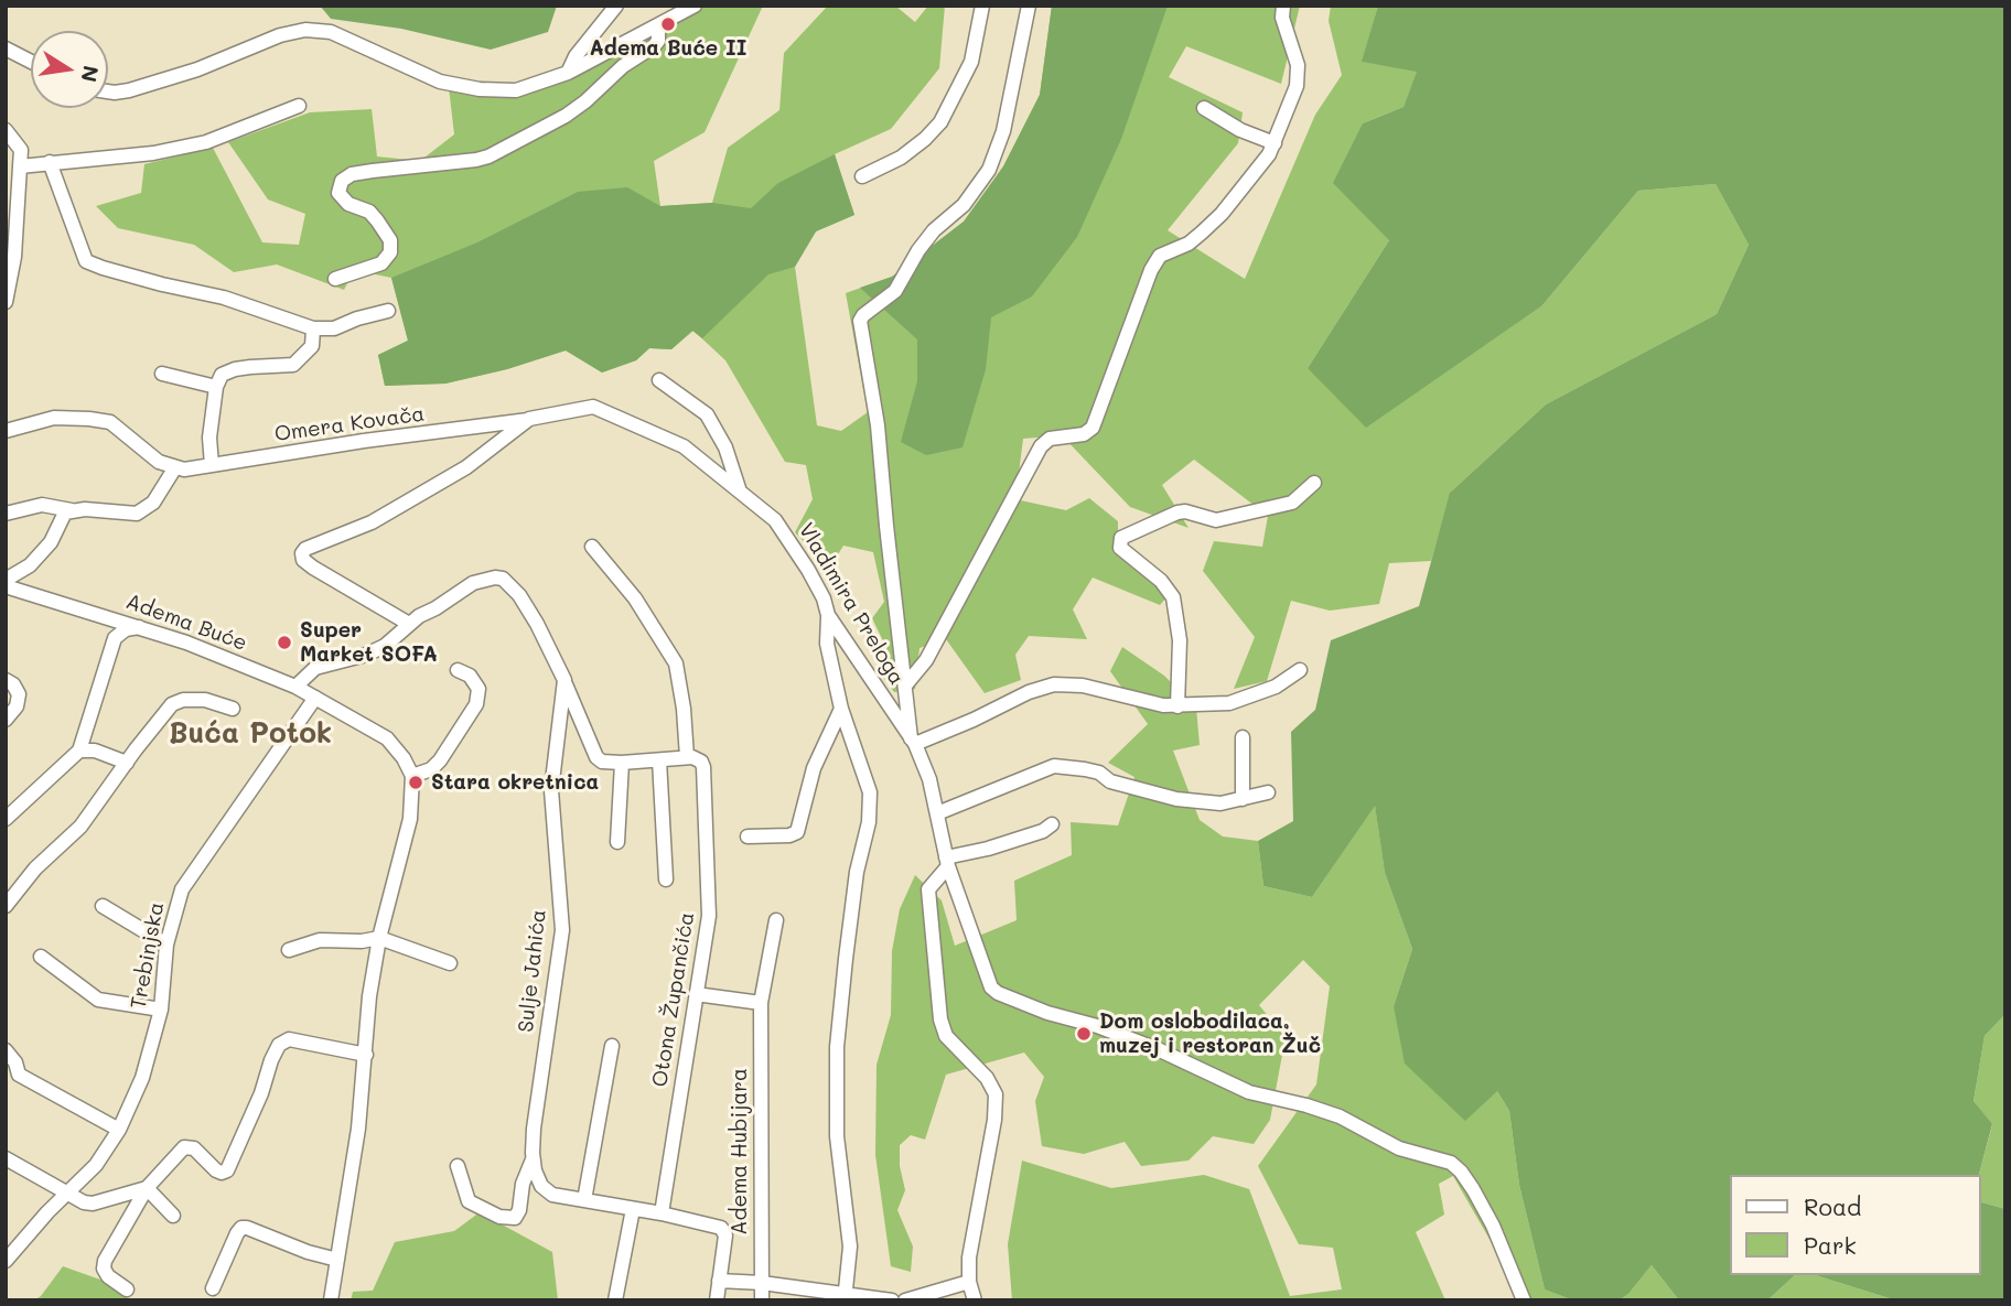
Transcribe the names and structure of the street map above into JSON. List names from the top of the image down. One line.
{"streets":{"street":["Omera Kovača","Vladimira Preloga","Adema Buće","Trebinjska","Sulje Jahića","Otona Župančića","Adema Hubijara"]},"crossings":[["Omera Kovača","Vladimira Preloga"],["Adema Buće","Trebinjska"],["Sulje Jahića","Otona Župančića"]],"districts":["Buća Potok"],"places":["Adema Buće II","Super Market SOFA","Stara okretnica","Dom oslobodilaca, muzej i restoran Žuč"],"legend":["Road","Park"],"north":"right"}
